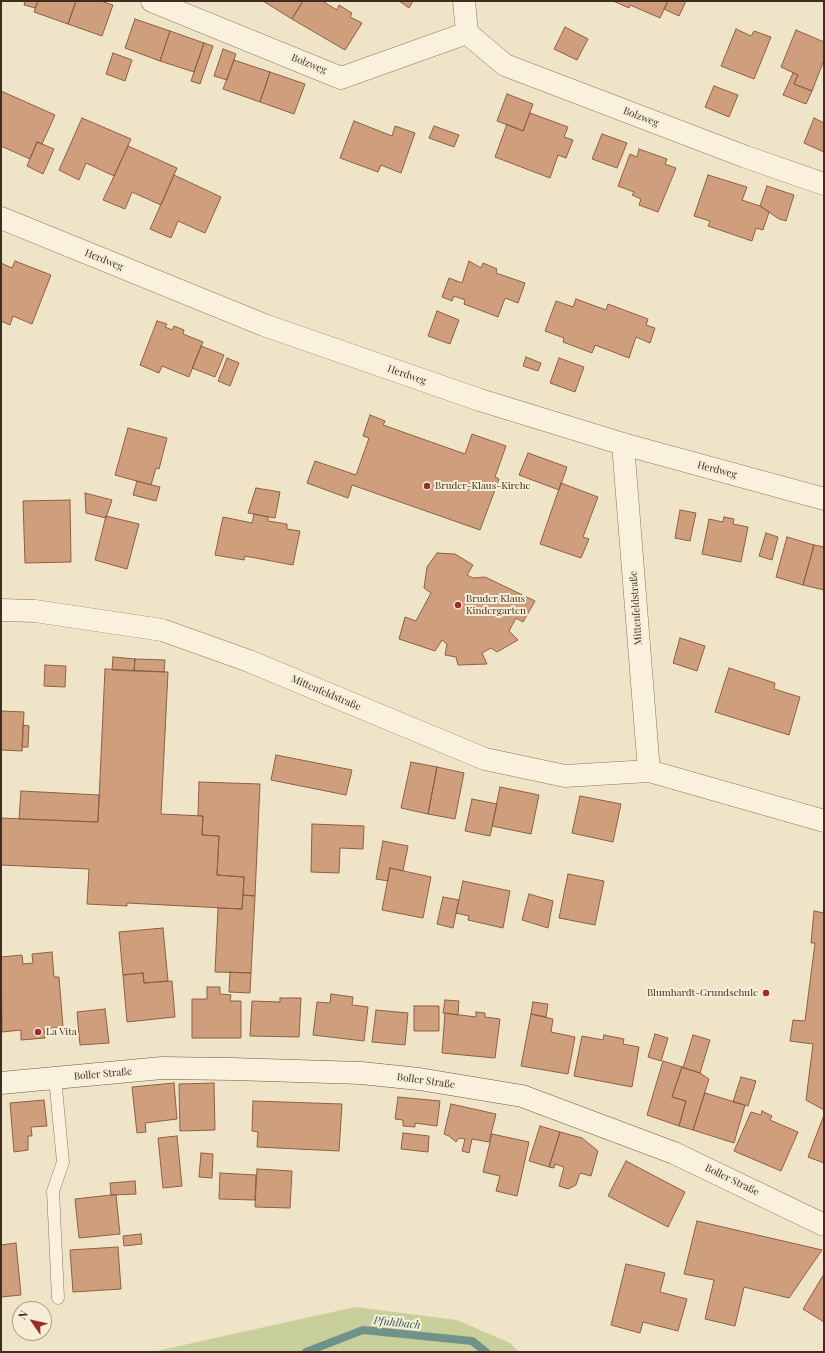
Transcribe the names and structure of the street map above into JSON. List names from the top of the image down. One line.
{"streets":{"street":["Bolzweg","Herdweg","Mittenfeldstraße","Boller Straße"]},"crossings":[["Herdweg","Mittenfeldstraße"]],"water":["Pfuhlbach"],"places":["Bruder-Klaus-Kirche","Bruder Klaus Kindergarten","Blumhardt-Grundschule","La Vita"],"north":"top left"}
